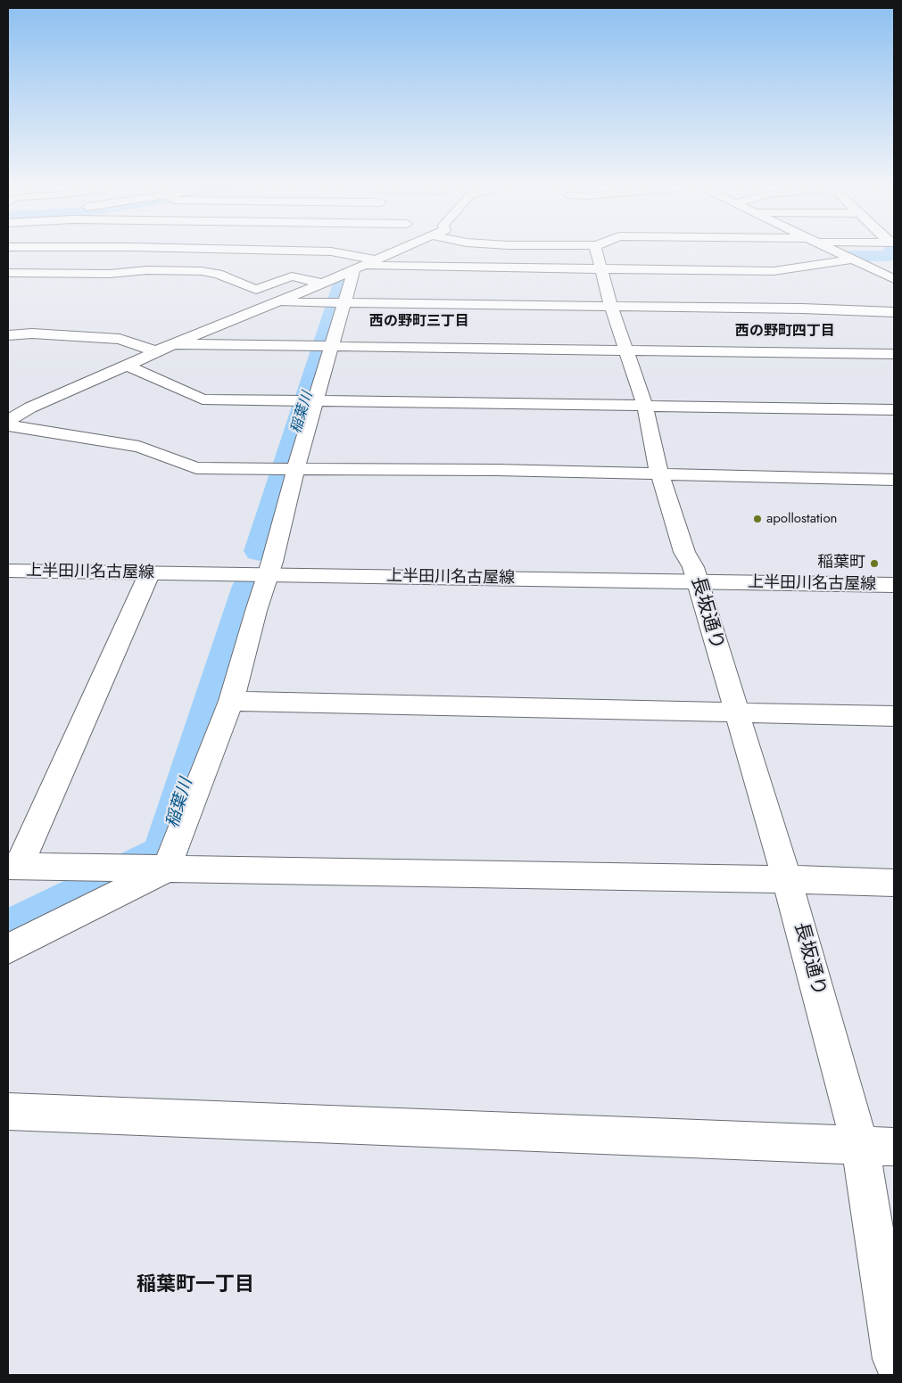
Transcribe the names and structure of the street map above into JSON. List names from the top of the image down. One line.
{"streets":{"street":["上半田川名古屋線","長坂通り"]},"crossings":[["上半田川名古屋線","長坂通り"]],"districts":["西の野町三丁目","西の野町四丁目","稲葉町一丁目"],"water":["稲葉川"],"places":["apollostation","稲葉町"]}
